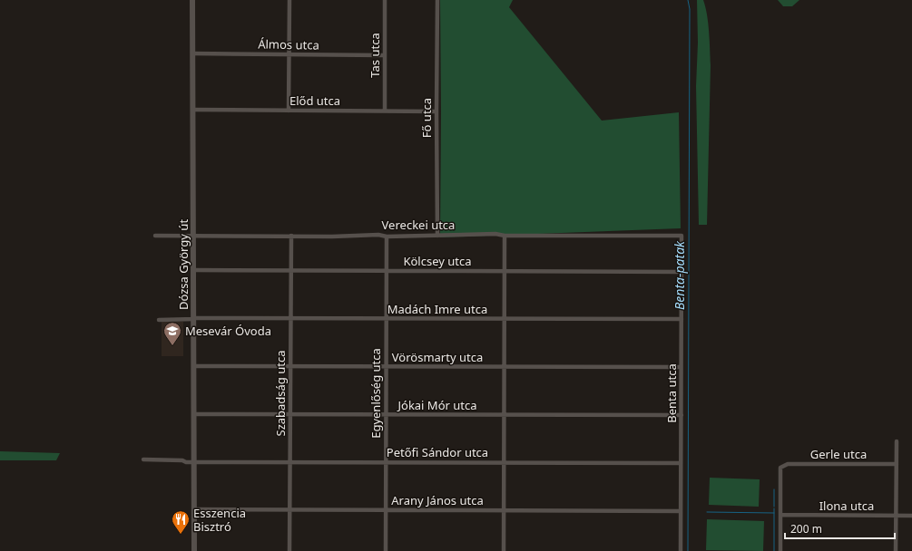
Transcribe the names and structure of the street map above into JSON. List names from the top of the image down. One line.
{"streets":{"street":["Álmos utca","Tas utca","Előd utca","Fő utca","Vereckei utca","Kölcsey utca","Dózsa György út","Madách Imre utca","Vörösmarty utca","Szabadság utca","Egyenlőség utca","Benta utca","Jókai Mór utca","Petőfi Sándor utca","Gerle utca","Arany János utca","Ilona utca"]},"crossings":[["Álmos utca","Tas utca"],["Álmos utca","Dózsa György út"],["Tas utca","Előd utca"],["Előd utca","Fő utca"],["Előd utca","Dózsa György út"],["Fő utca","Vereckei utca"],["Vereckei utca","Dózsa György út"],["Vereckei utca","Szabadság utca"],["Vereckei utca","Egyenlőség utca"],["Vereckei utca","Benta utca"],["Kölcsey utca","Dózsa György út"],["Kölcsey utca","Szabadság utca"],["Kölcsey utca","Egyenlőség utca"],["Kölcsey utca","Benta utca"],["Dózsa György út","Madách Imre utca"],["Dózsa György út","Vörösmarty utca"],["Dózsa György út","Jókai Mór utca"],["Dózsa György út","Petőfi Sándor utca"],["Dózsa György út","Arany János utca"],["Madách Imre utca","Szabadság utca"],["Madách Imre utca","Egyenlőség utca"],["Madách Imre utca","Benta utca"],["Vörösmarty utca","Szabadság utca"],["Vörösmarty utca","Egyenlőség utca"],["Vörösmarty utca","Benta utca"],["Szabadság utca","Jókai Mór utca"],["Szabadság utca","Petőfi Sándor utca"],["Szabadság utca","Arany János utca"],["Egyenlőség utca","Jókai Mór utca"],["Egyenlőség utca","Petőfi Sándor utca"],["Egyenlőség utca","Arany János utca"],["Benta utca","Jókai Mór utca"],["Benta utca","Petőfi Sándor utca"],["Benta utca","Arany János utca"],["Gerle utca","Ilona utca"]],"water":["Benta-patak"],"places":{"school or university":["Mesevár Óvoda"],"restaurant":["Esszencia Bisztró"]},"scale_bar":"200 m"}
